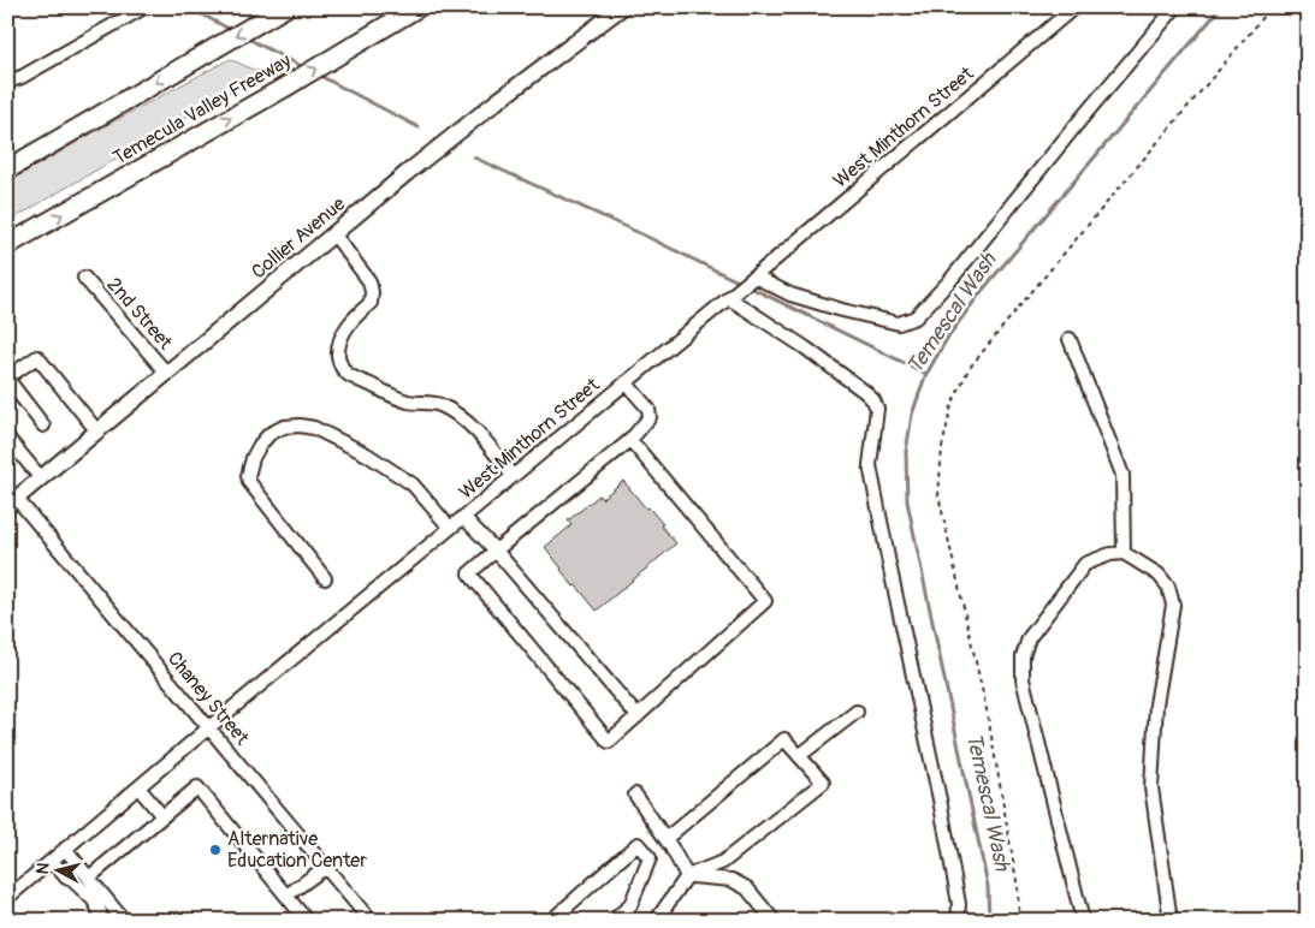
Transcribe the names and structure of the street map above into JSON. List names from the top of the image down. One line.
{"streets":{"highway":["Temecula Valley Freeway"],"main road":["Collier Avenue"],"street":["West Minthorn Street","2nd Street","Chaney Street"]},"crossings":[["West Minthorn Street","Chaney Street"],["Collier Avenue","2nd Street"],["Collier Avenue","Chaney Street"]],"water":["Temescal Wash"],"places":["Alternative Education Center"],"north":"left"}
